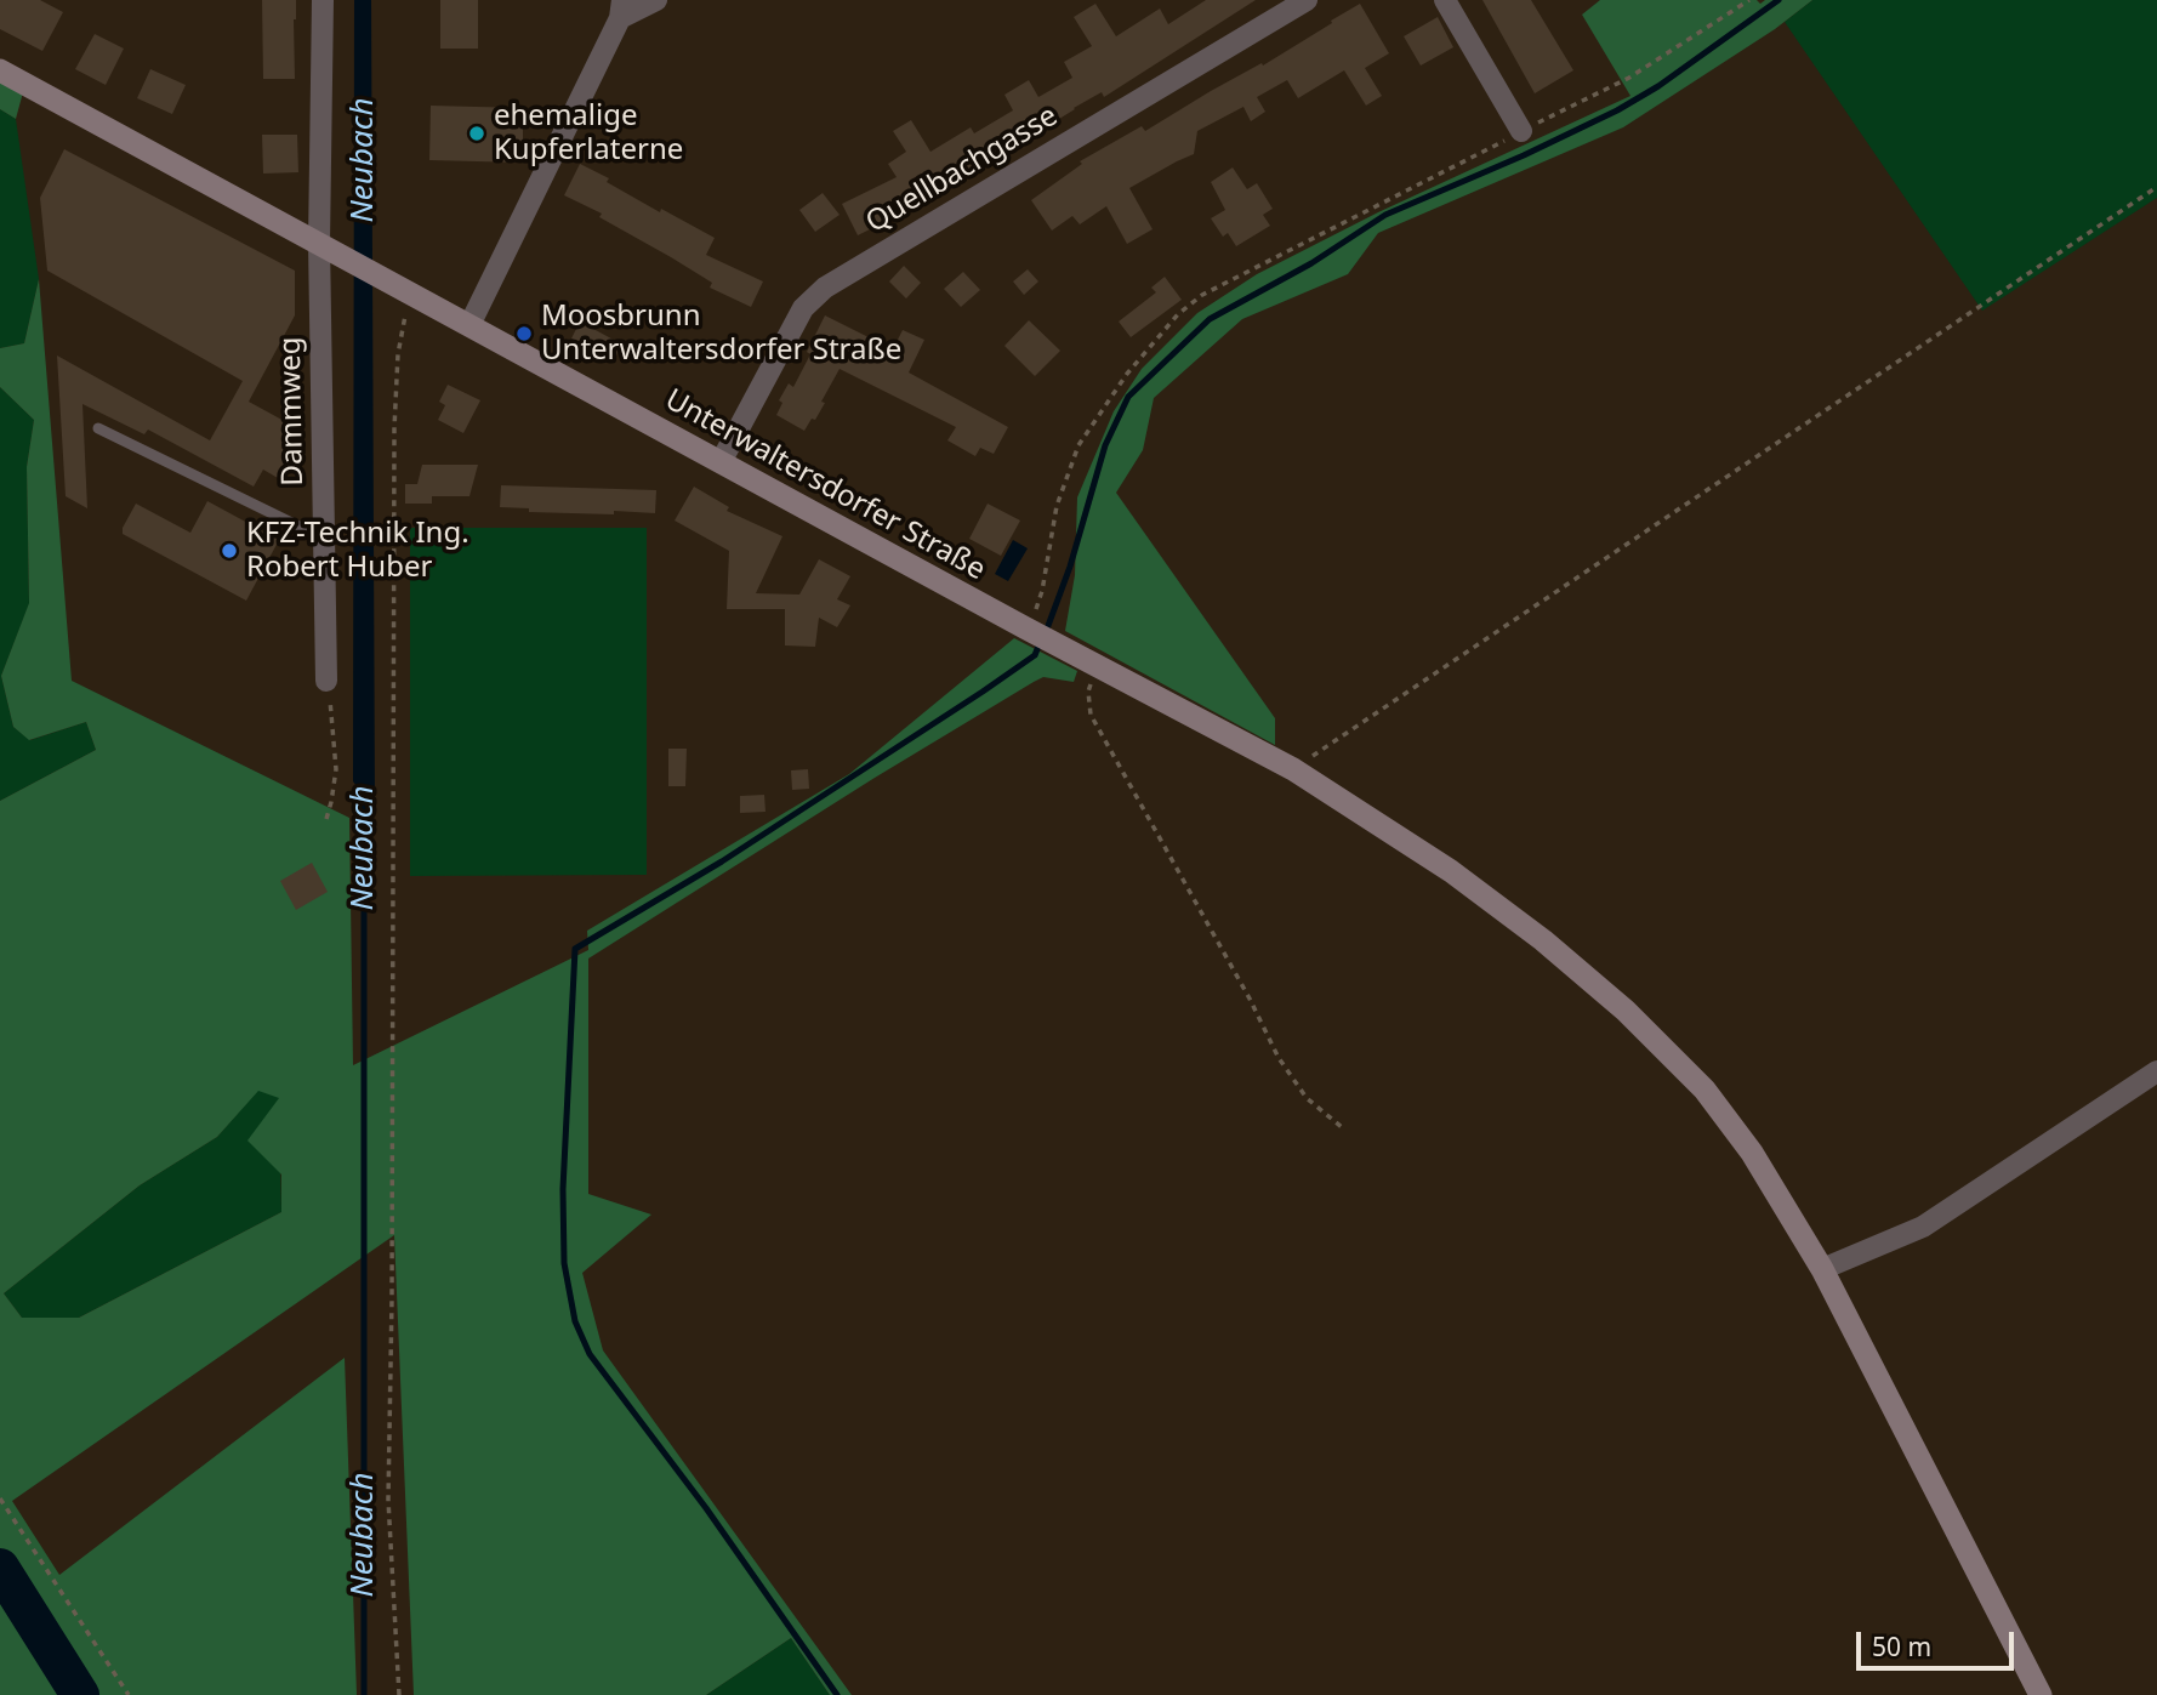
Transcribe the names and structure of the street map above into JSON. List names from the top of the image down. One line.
{"streets":{"main road":["Unterwaltersdorfer Straße"],"street":["Quellbachgasse","Dammweg"]},"crossings":[["Quellbachgasse","Unterwaltersdorfer Straße"],["Dammweg","Unterwaltersdorfer Straße"]],"water":["Neubach"],"places":["ehemalige Kupferlaterne","Moosbrunn Unterwaltersdorfer Straße","KFZ-Technik Ing. Robert Huber"],"scale_bar":"50 m"}
